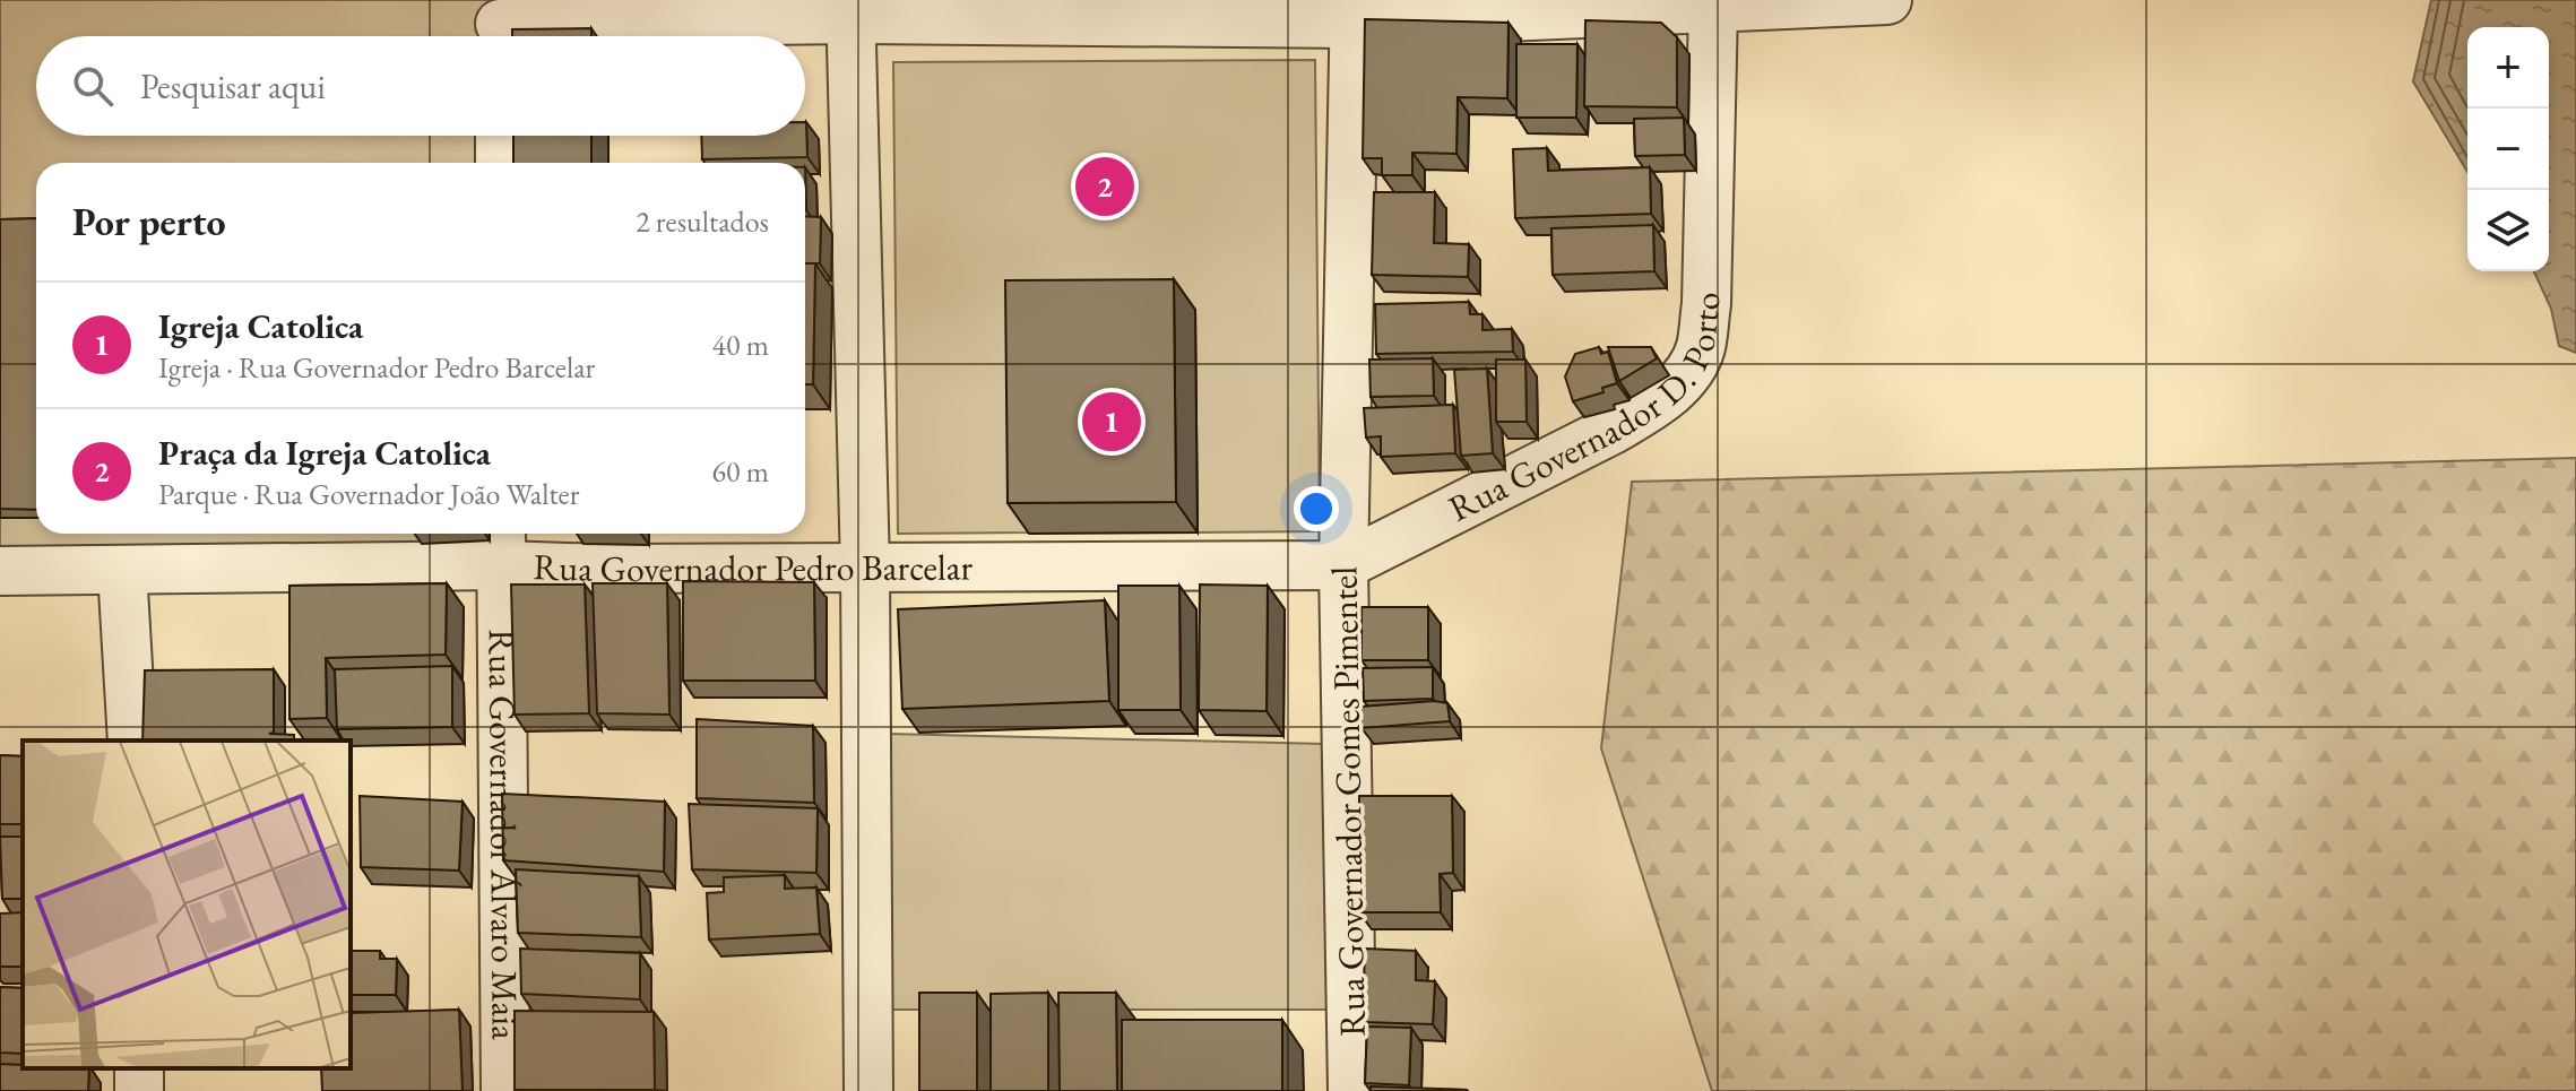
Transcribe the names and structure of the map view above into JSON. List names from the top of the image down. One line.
{"streets":{"street":["Rua Governador D. Porto","Rua Governador Pedro Barcelar","Rua Governador Gomes Pimentel","Rua Governador Álvaro Maia"]},"crossings":[["Rua Governador D. Porto","Rua Governador Pedro Barcelar"],["Rua Governador D. Porto","Rua Governador Gomes Pimentel"],["Rua Governador Pedro Barcelar","Rua Governador Gomes Pimentel"],["Rua Governador Pedro Barcelar","Rua Governador Álvaro Maia"]],"page":{"map_buttons":["+","−"],"search":"Pesquisar aqui","pins":["2","1"],"heading":["Por perto","2 resultados"],"list":[{"mark":"1","name":"Igreja Catolica","note":"Igreja · Rua Governador Pedro Barcelar","value":"40 m"},{"mark":"2","name":"Praça da Igreja Catolica","note":"Parque · Rua Governador João Walter","value":"60 m"}]}}
